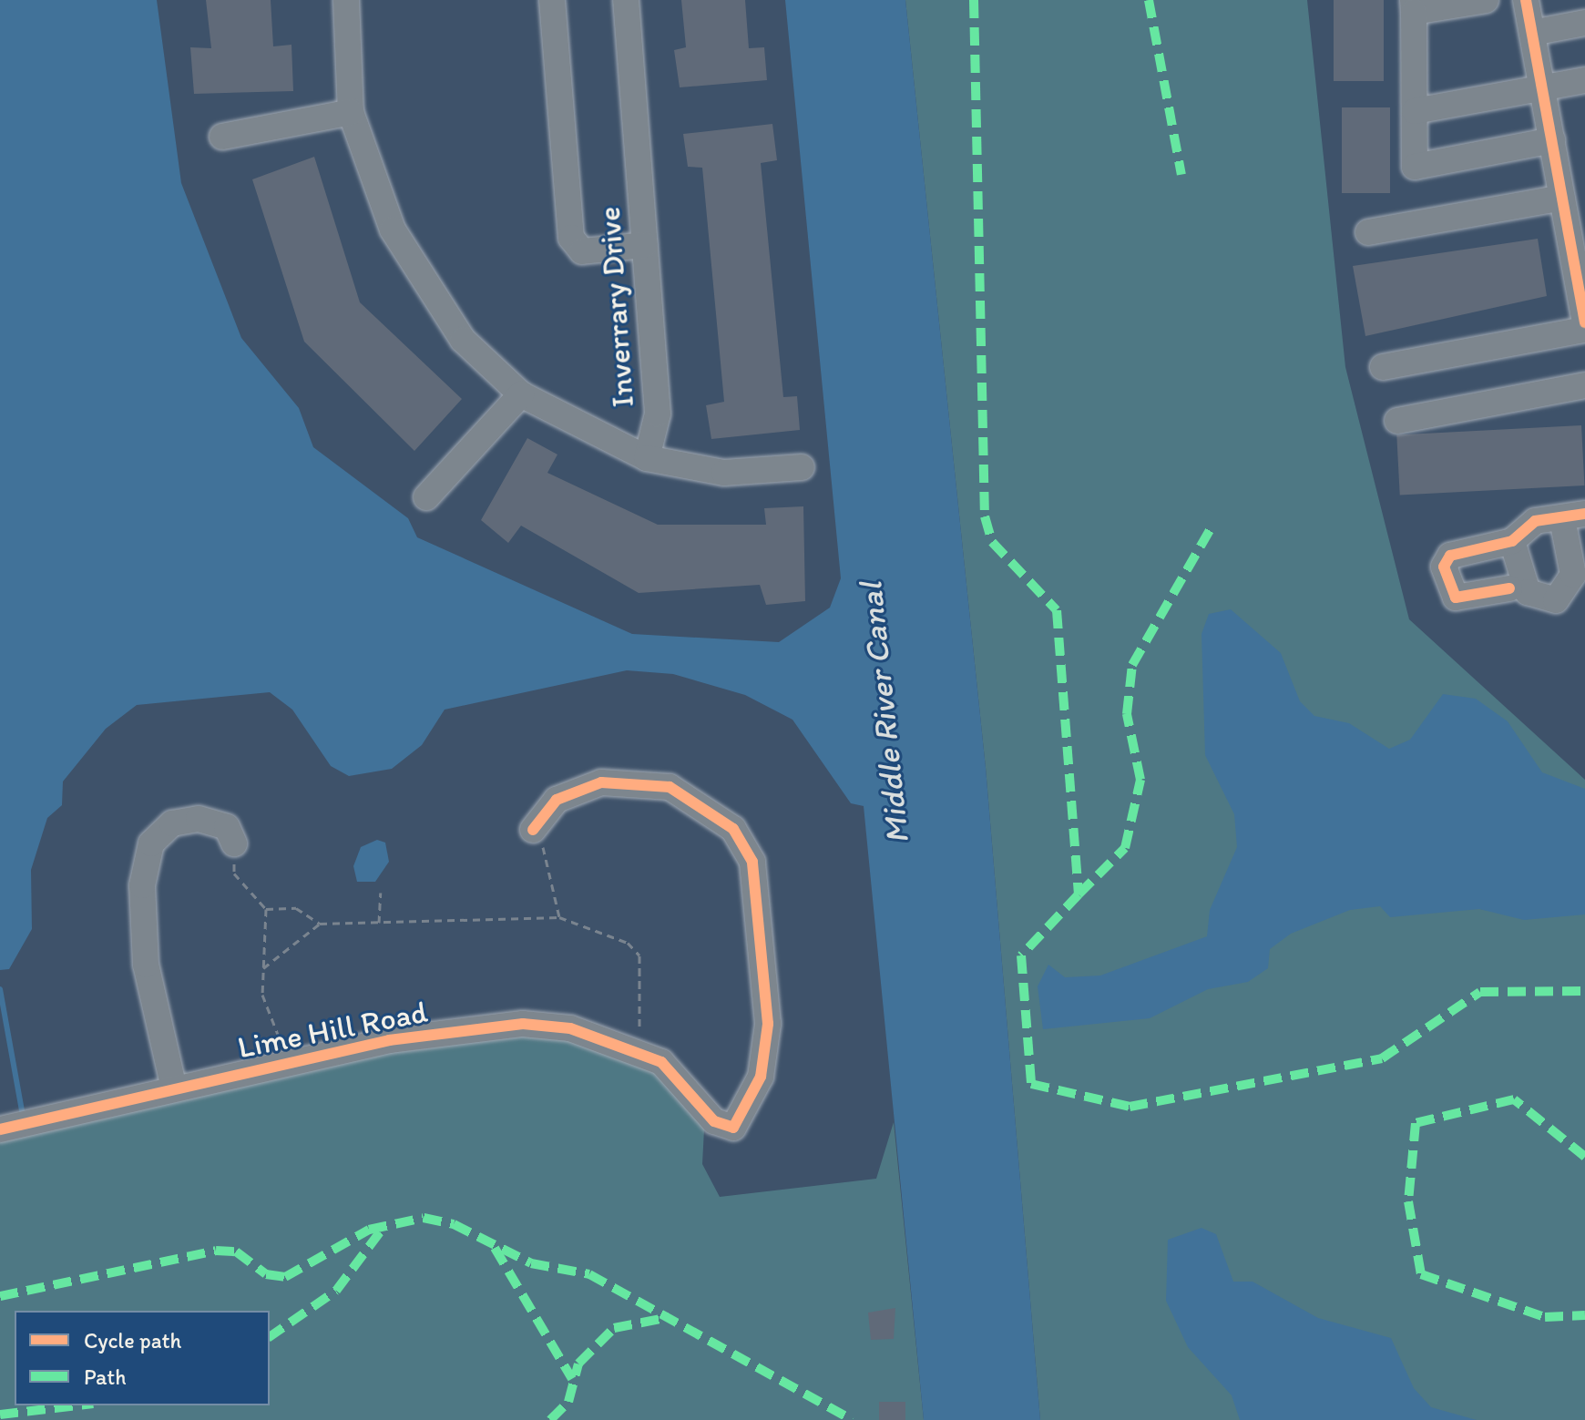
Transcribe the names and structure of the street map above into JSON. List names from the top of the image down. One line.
{"streets":{"street":["Inverrary Drive","Lime Hill Road"]},"water":["Middle River Canal"],"legend":["Cycle path","Path"]}
